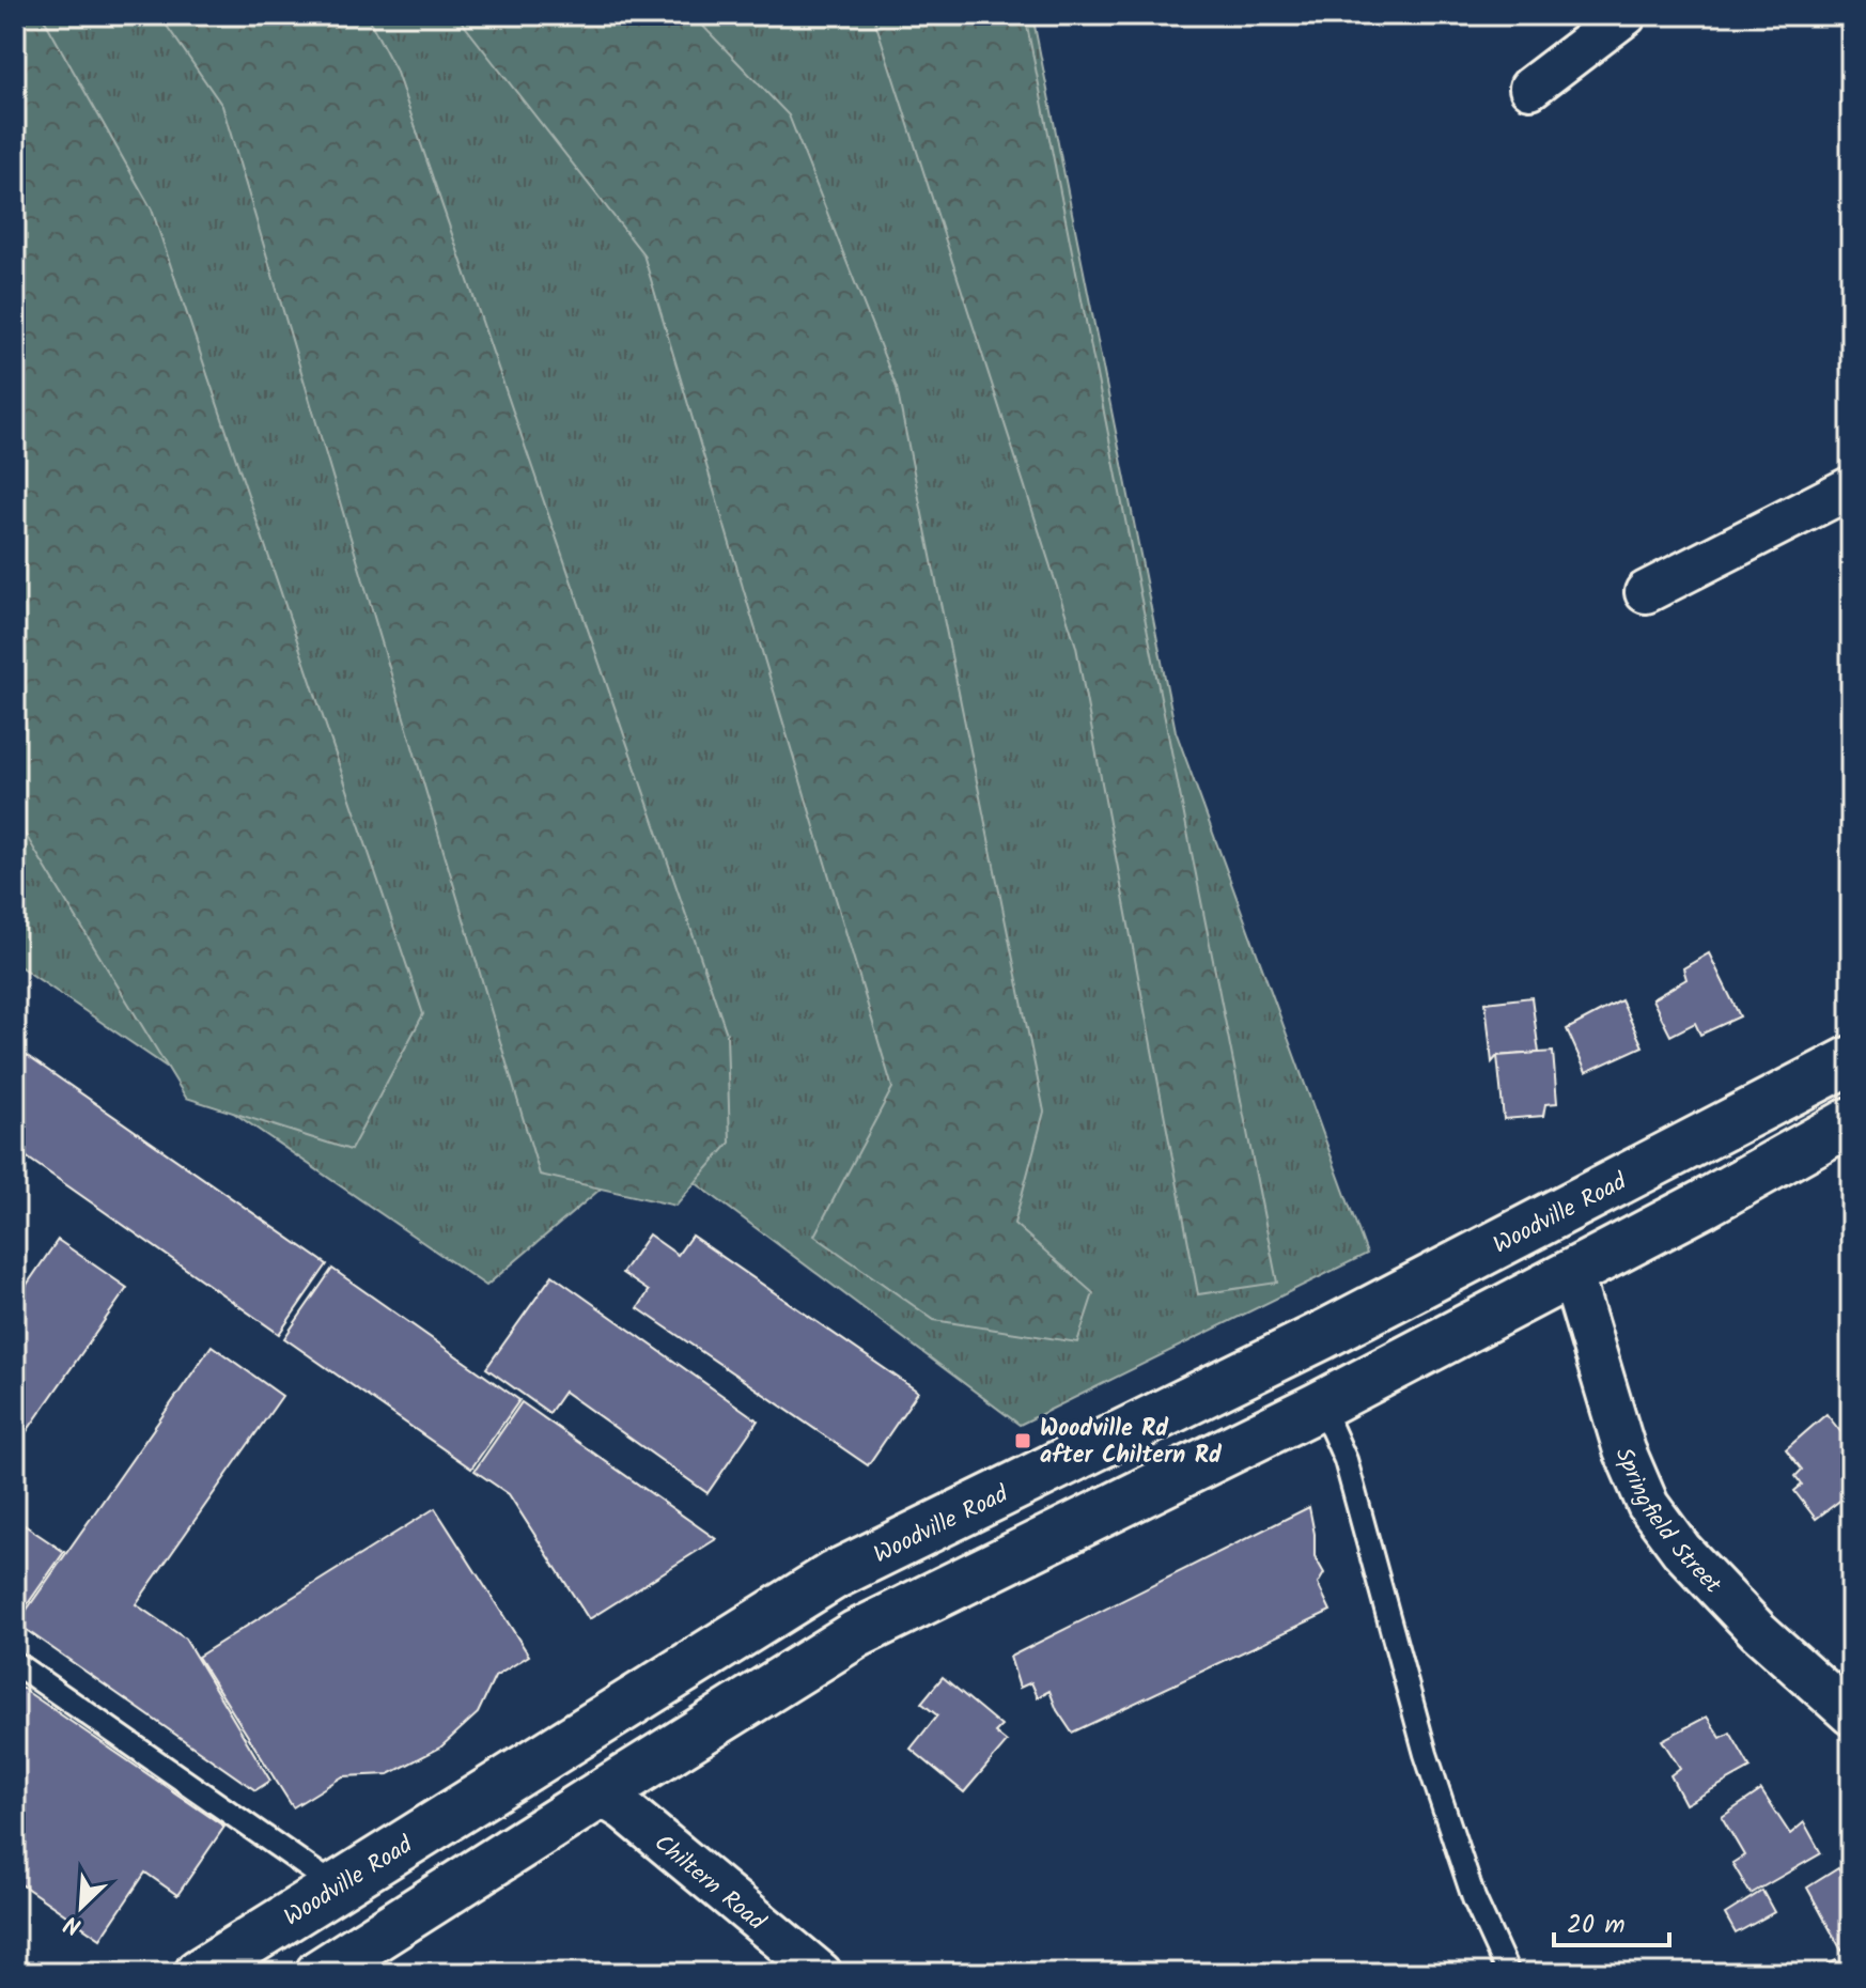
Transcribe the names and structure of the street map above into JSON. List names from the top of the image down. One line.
{"streets":{"main road":["Woodville Road"],"street":["Springfield Street","Chiltern Road"]},"places":{"transit":["Woodville Rd after Chiltern Rd"]},"scale_bar":"20 m","north":"bottom left"}
